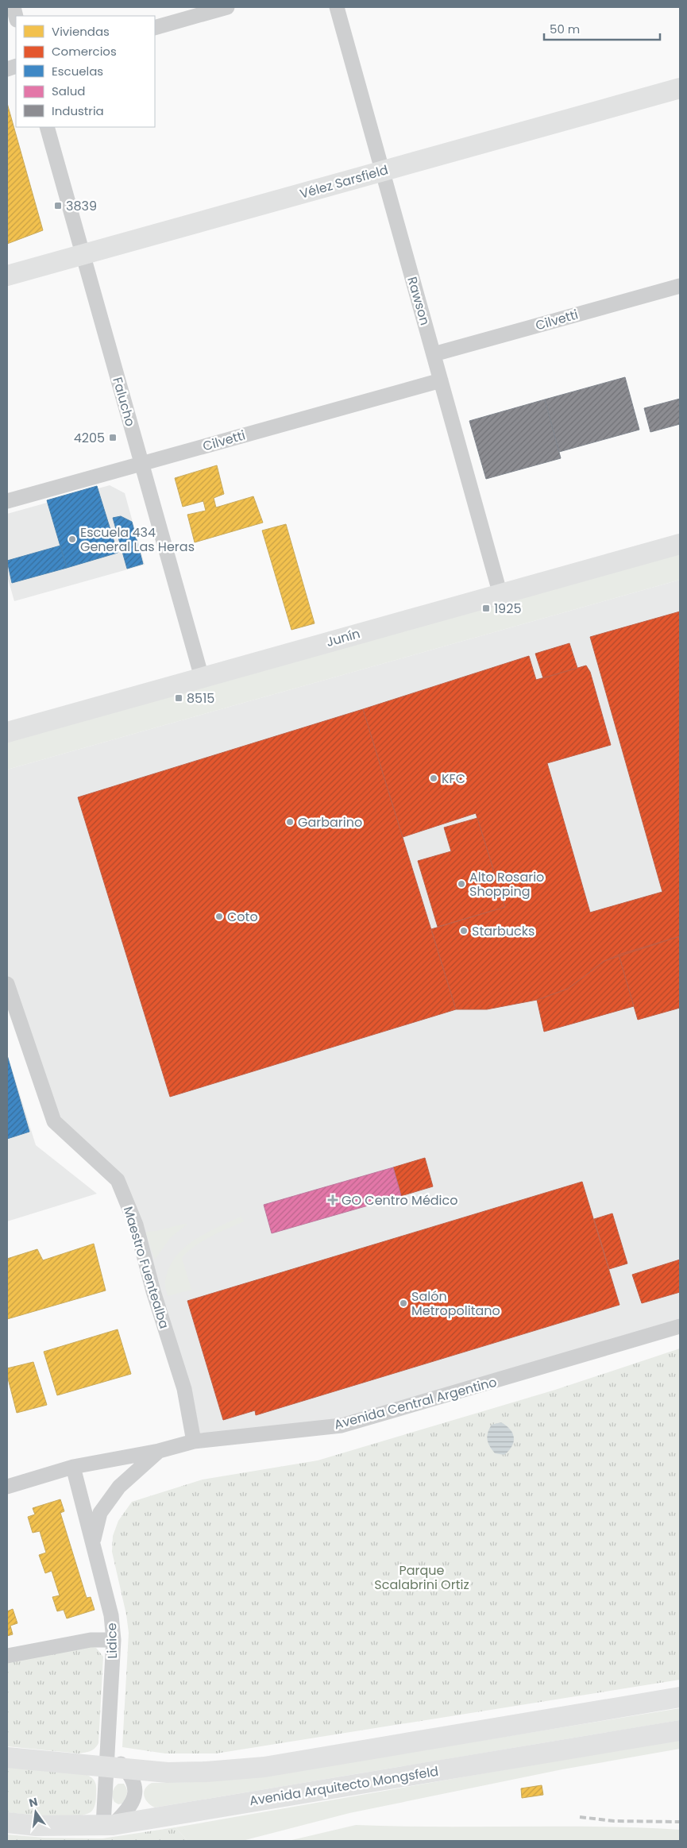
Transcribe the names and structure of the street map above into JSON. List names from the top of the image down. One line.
{"streets":{"main road":["Vélez Sarsfield","Junín","Avenida Arquitecto Mongsfeld"],"street":["Rawson","Cilvetti","Falucho","Maestro Fuentealba","Avenida Central Argentino","Lidice"]},"crossings":[["Vélez Sarsfield","Rawson"],["Vélez Sarsfield","Falucho"],["Rawson","Cilvetti"],["Rawson","Junín"],["Cilvetti","Falucho"],["Falucho","Junín"],["Maestro Fuentealba","Avenida Central Argentino"],["Avenida Central Argentino","Lidice"],["Lidice","Avenida Arquitecto Mongsfeld"]],"parks":["Parque Scalabrini Ortiz"],"places":{"transit":["3839","4205","1925","8515"],"other":["Escuela 434 General Las Heras","KFC","Garbarino","Alto Rosario Shopping","Coto","Starbucks","Salón Metropolitano"],"health":["GO Centro Médico"]},"legend":["Viviendas","Comercios","Escuelas","Salud","Industria"],"scale_bar":"50 m","north":"top"}
